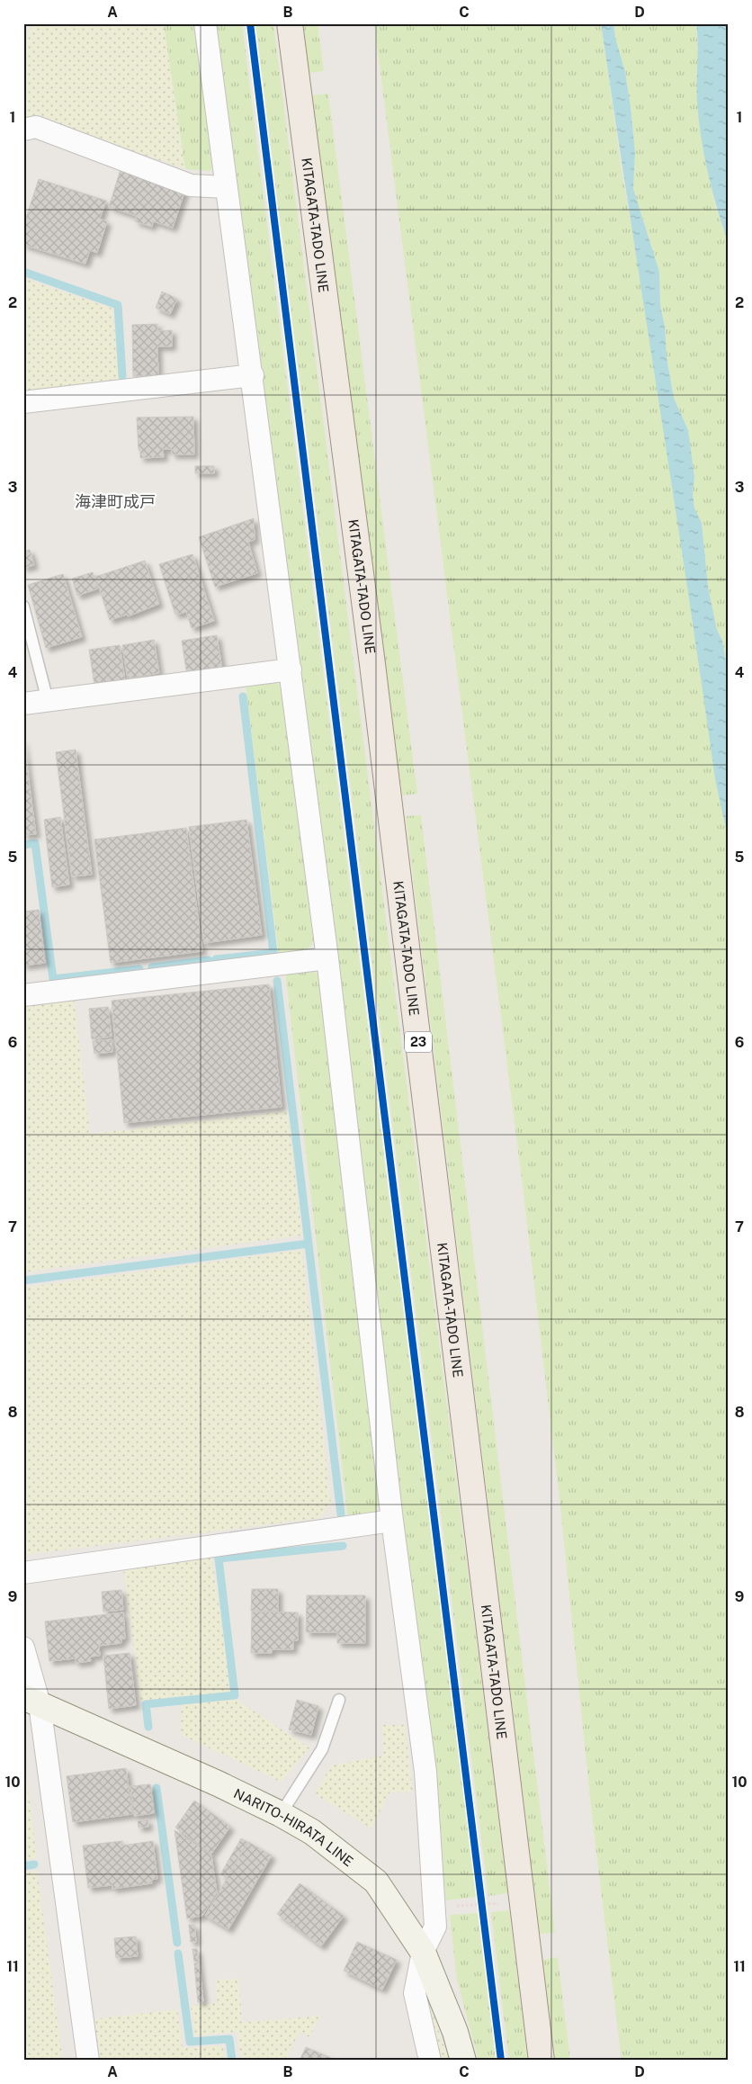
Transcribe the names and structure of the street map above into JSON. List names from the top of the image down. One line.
{"streets":{"main road":["KITAGATA-TADO LINE","23","NARITO-HIRATA LINE"]},"districts":["海津町成戸"],"grid":{"columns":["A","B","C","D"],"rows":["1","2","3","4","5","6","7","8","9","10","11"]}}
